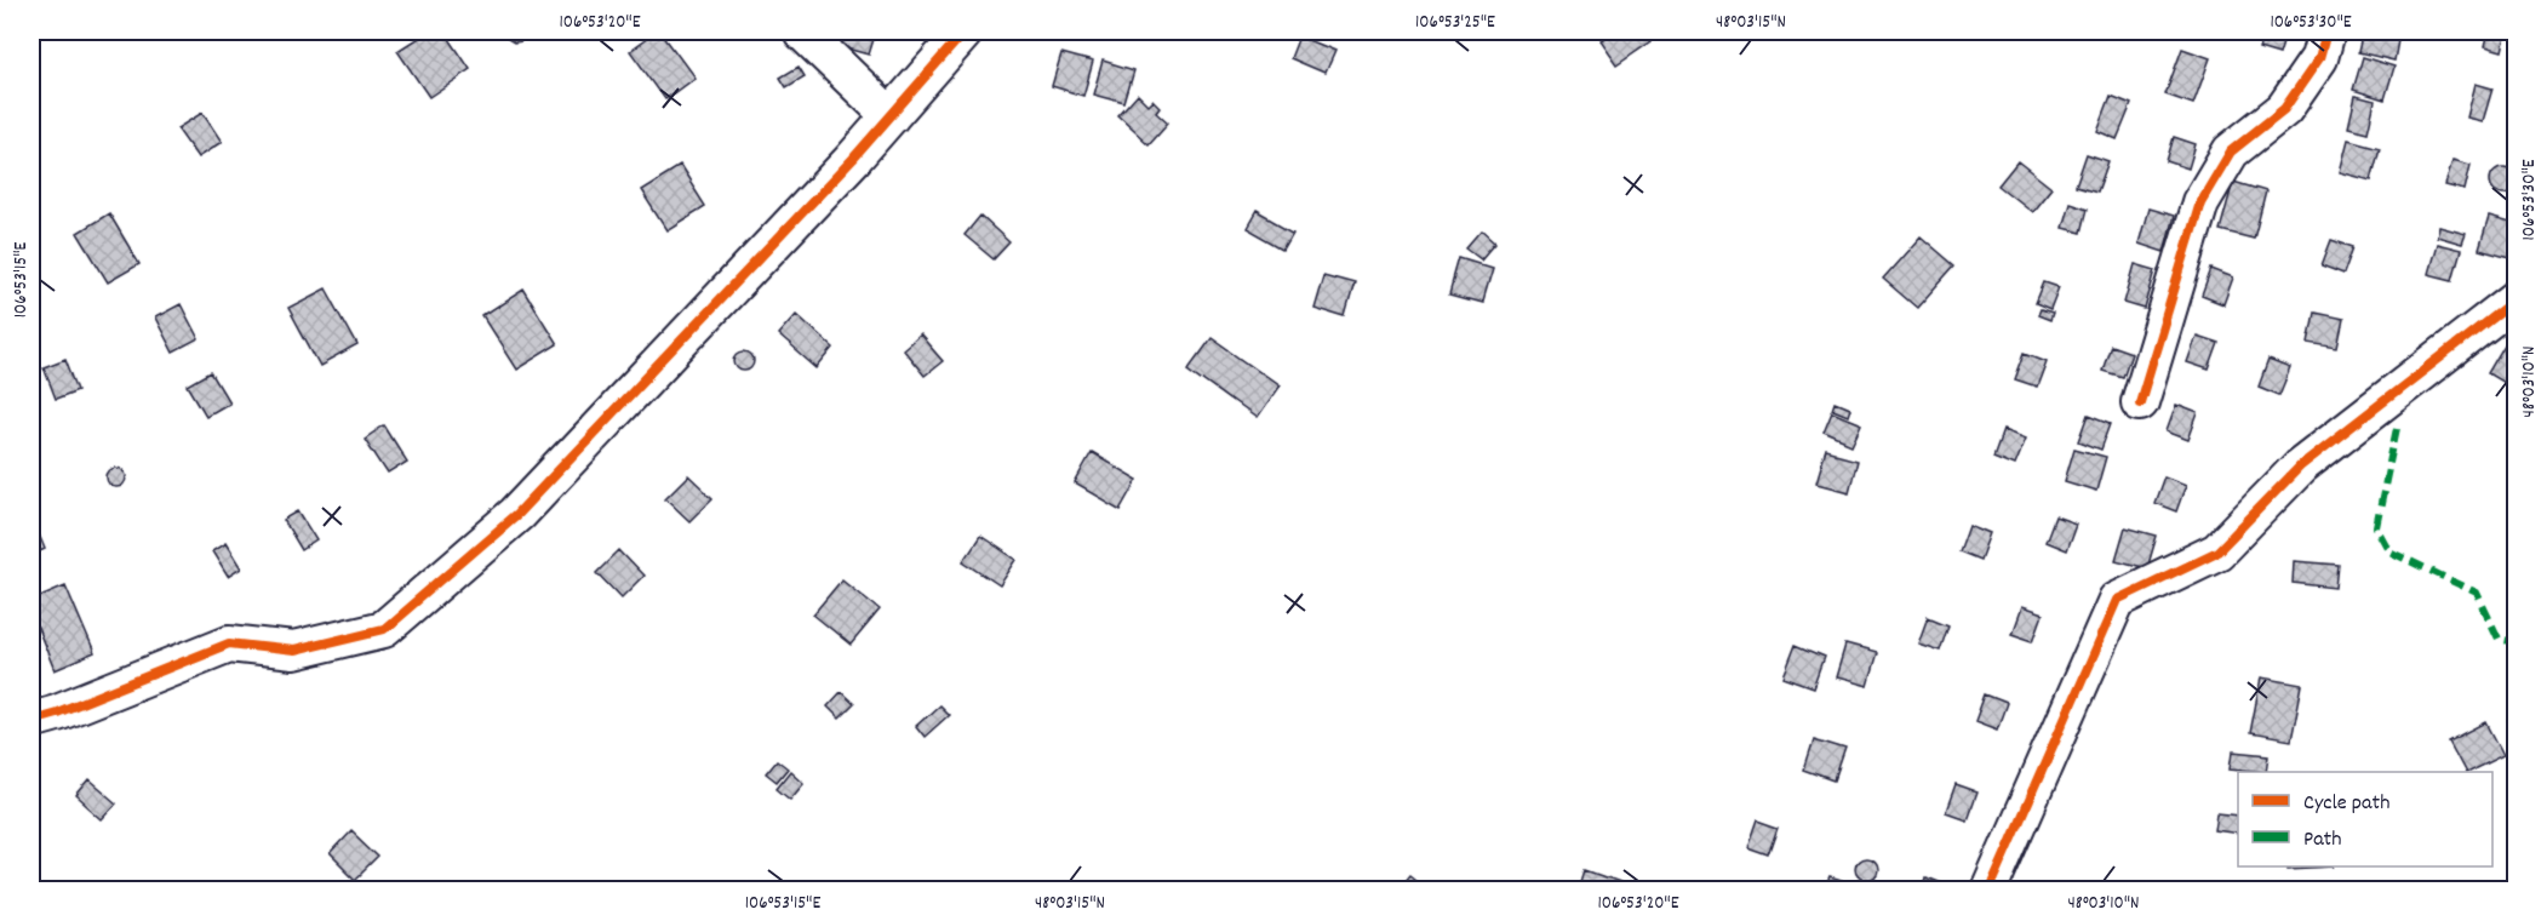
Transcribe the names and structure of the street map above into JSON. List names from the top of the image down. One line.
{"legend":["Cycle path","Path"],"coordinates":["106°53'20\"E","106°53'25\"E","48°03'15\"N","106°53'30\"E","106°53'15\"E","48°03'10\"N"]}
